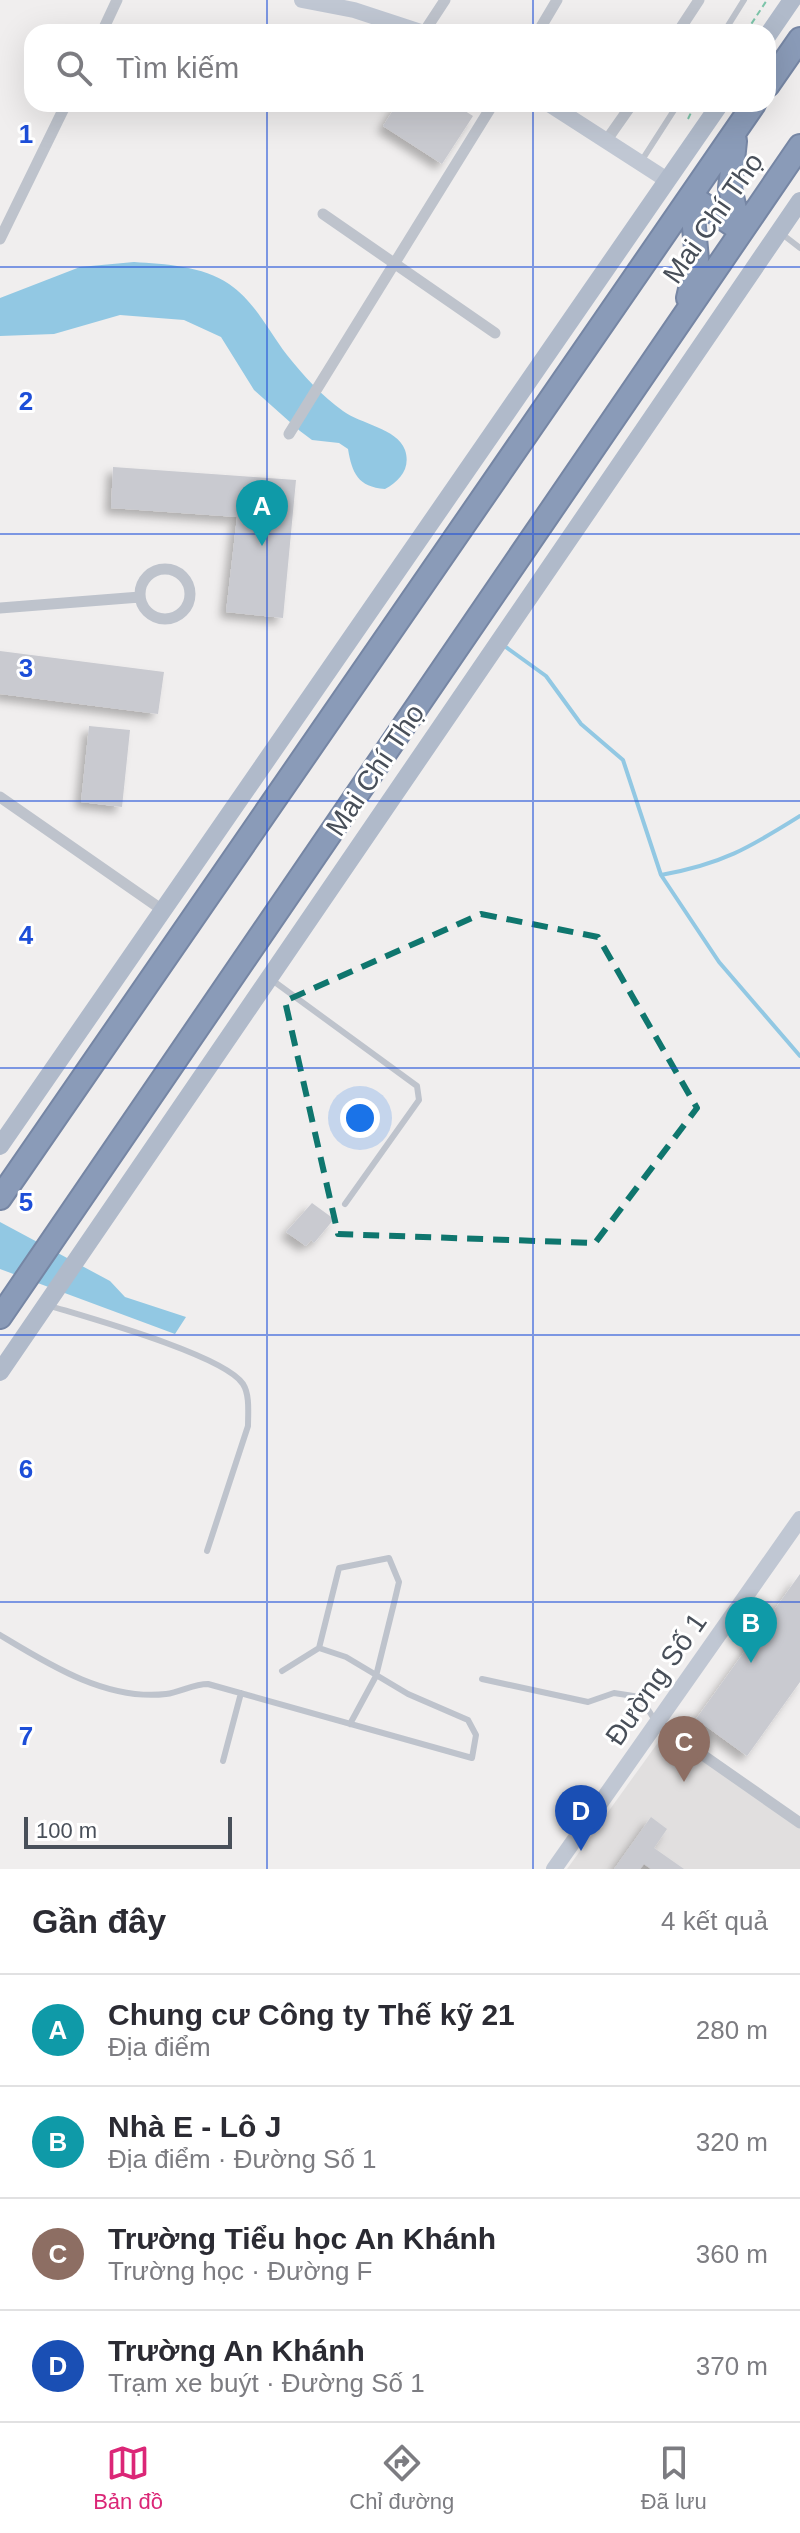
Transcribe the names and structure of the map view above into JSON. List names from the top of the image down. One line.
{"streets":{"highway":["Mai Chí Thọ"],"street":["Đường Số 1"]},"scale_bar":"100 m","page":{"search":"Tìm kiếm","pins":["A","B","C","D"],"scale":"100 m","heading":["Gần đây","4 kết quả"],"list":[{"mark":"A","name":"Chung cư Công ty Thế kỹ 21","note":"Địa điểm","value":"280 m"},{"mark":"B","name":"Nhà E - Lô J","note":"Địa điểm · Đường Số 1","value":"320 m"},{"mark":"C","name":"Trường Tiểu học An Khánh","note":"Trường học · Đường F","value":"360 m"},{"mark":"D","name":"Trường An Khánh","note":"Trạm xe buýt · Đường Số 1","value":"370 m"}],"nav":["Bản đồ","Chỉ đường","Đã lưu"]},"grid":{"rows":["1","2","3","4","5","6","7"]}}
